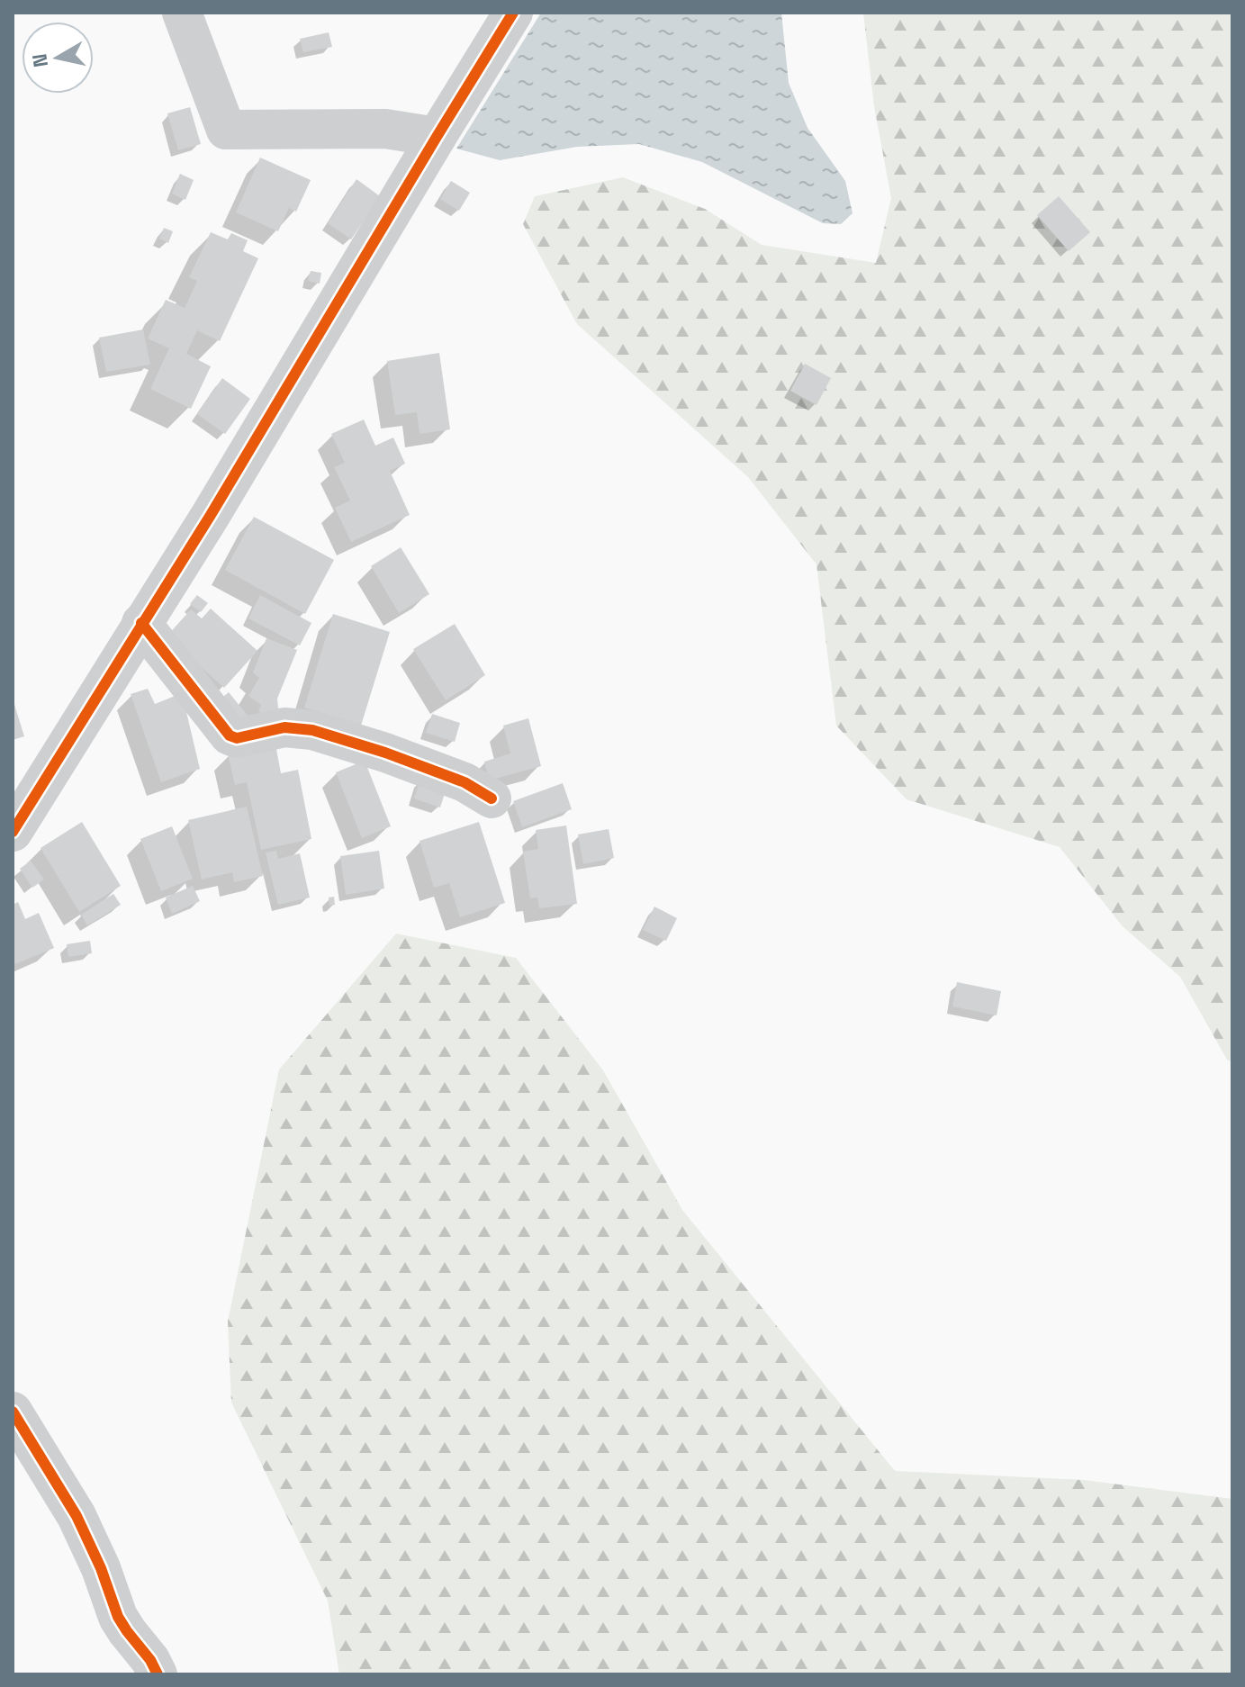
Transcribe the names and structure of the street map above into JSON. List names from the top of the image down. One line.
{"north":"left"}
